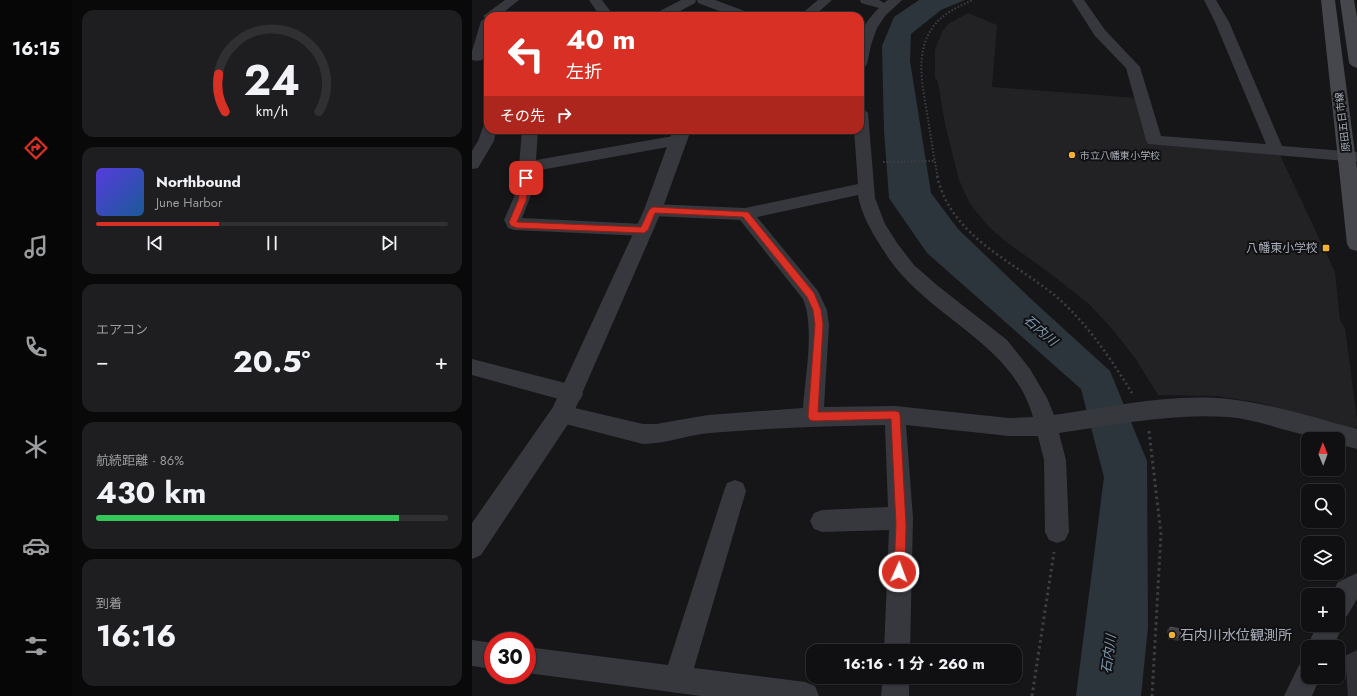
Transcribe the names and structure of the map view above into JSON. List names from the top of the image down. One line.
{"streets":{"main road":["原田五日市線"]},"water":["石内川"],"places":{"other":["市立八幡東小学校","石内川水位観測所"],"transit":["八幡東小学校"]},"north":"top","page":{"tabs":"16:15","turn":["40 m","左折"],"then":"その先","song":["Northbound","June Harbor"],"tile":["エアコン",["航続距離 · 86%","430 km"],["到着","16:16"]],"heat":["−","20.5°","+"],"map_buttons":["+","−"],"limit":"30","trip":"16:16 · 1 分 · 260 m","gauge":["24","km/h"]}}
